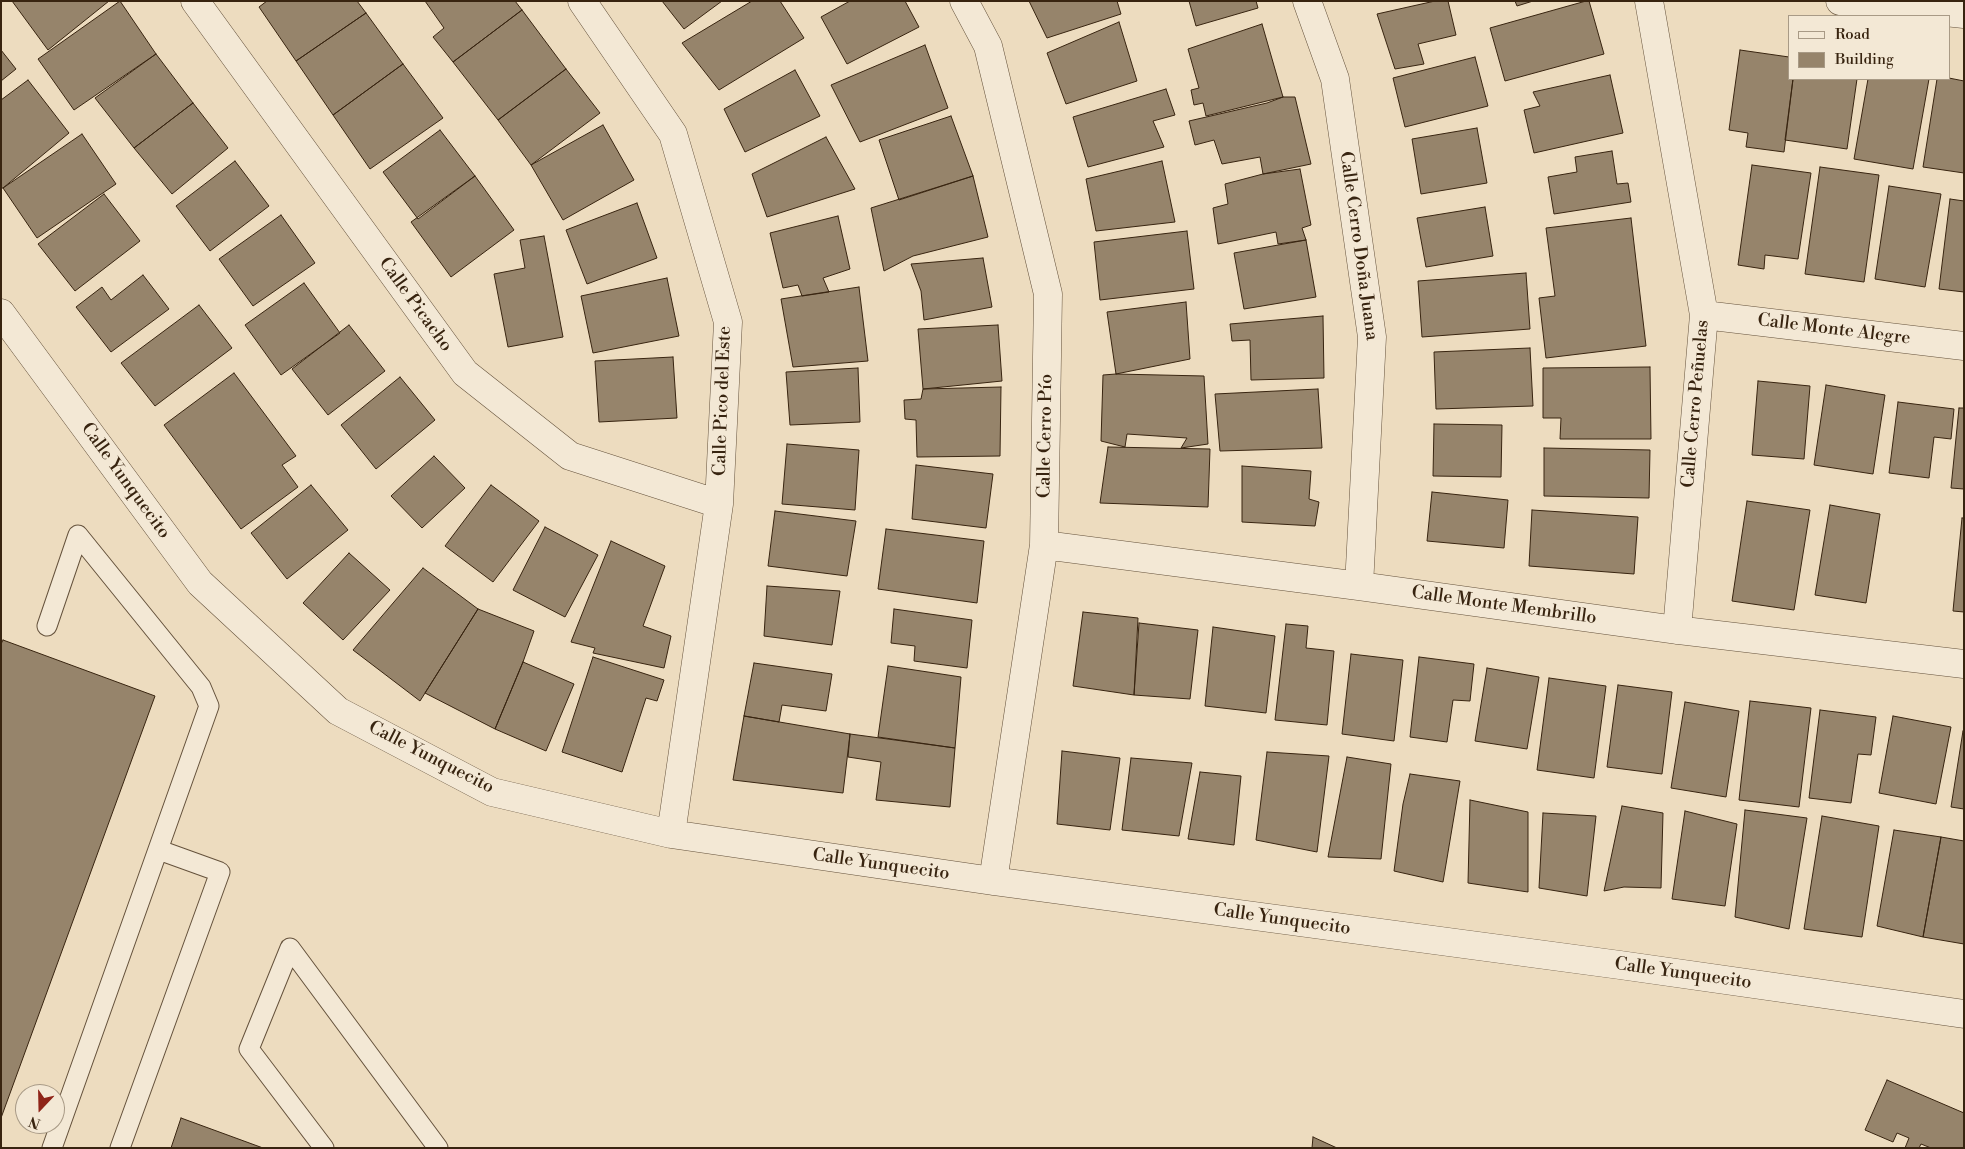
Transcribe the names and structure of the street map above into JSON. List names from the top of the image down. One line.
{"streets":{"street":["Calle Cerro Doña Juana","Calle Picacho","Calle Monte Alegre","Calle Pico del Este","Calle Cerro Peñuelas","Calle Cerro Pío","Calle Yunquecito","Calle Monte Membrillo"]},"crossings":[["Calle Cerro Doña Juana","Calle Monte Membrillo"],["Calle Picacho","Calle Pico del Este"],["Calle Monte Alegre","Calle Cerro Peñuelas"],["Calle Pico del Este","Calle Yunquecito"],["Calle Cerro Peñuelas","Calle Monte Membrillo"],["Calle Cerro Pío","Calle Yunquecito"],["Calle Cerro Pío","Calle Monte Membrillo"]],"legend":["Road","Building"],"north":"bottom"}
